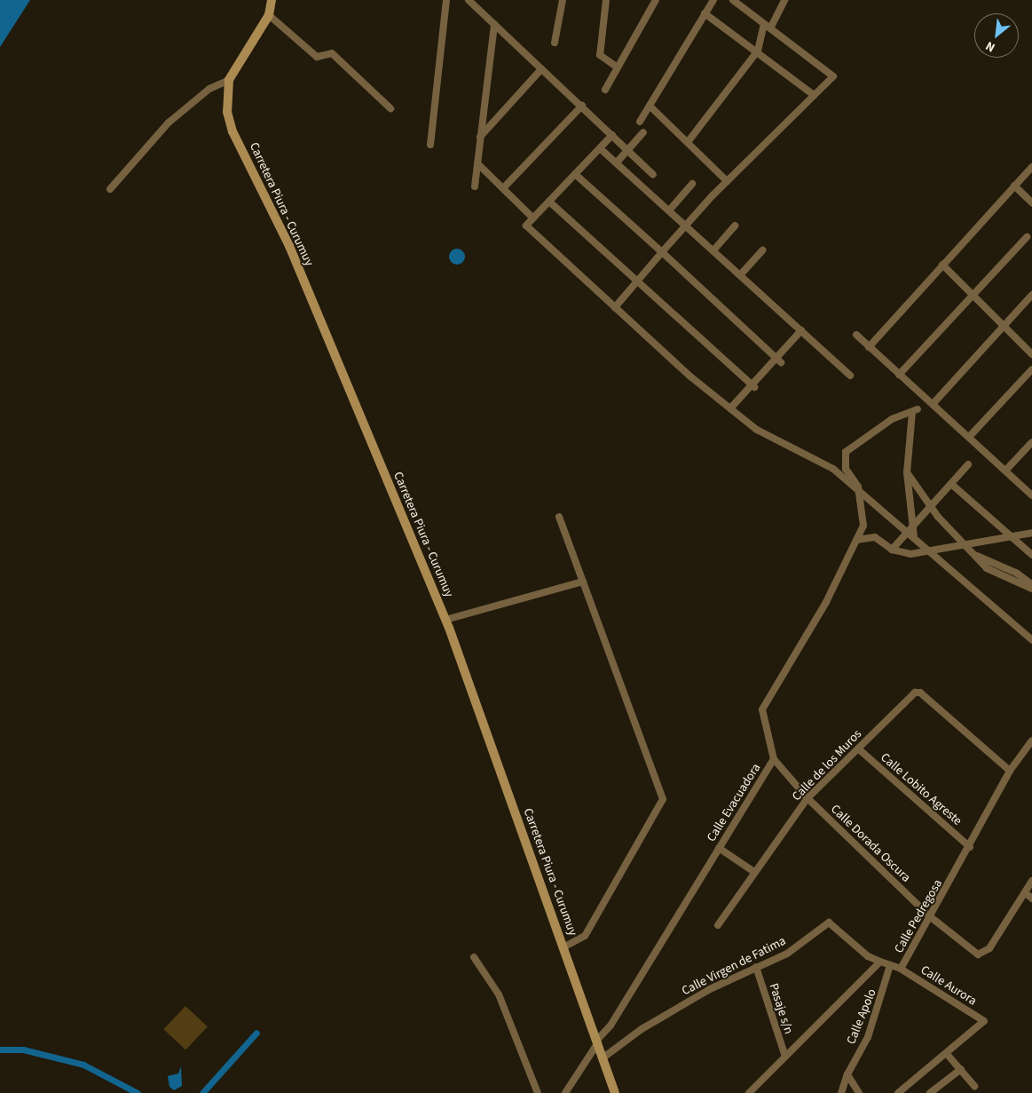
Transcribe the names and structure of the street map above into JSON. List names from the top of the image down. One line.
{"streets":{"main road":["Carretera Piura - Curumuy"],"street":["Calle de los Muros","Calle Lobito Agreste","Calle Evacuadora","Calle Dorada Oscura","Calle Pedregosa","Calle Virgen de Fatima","Calle Aurora","Pasaje s/n","Calle Apolo"]},"crossings":[["Carretera Piura - Curumuy","Calle Evacuadora"],["Carretera Piura - Curumuy","Calle Virgen de Fatima"],["Calle de los Muros","Calle Lobito Agreste"],["Calle de los Muros","Calle Dorada Oscura"],["Calle de los Muros","Calle Pedregosa"],["Calle Lobito Agreste","Calle Pedregosa"],["Calle Evacuadora","Calle Dorada Oscura"],["Calle Dorada Oscura","Calle Pedregosa"],["Calle Pedregosa","Calle Virgen de Fatima"],["Calle Pedregosa","Calle Aurora"],["Calle Pedregosa","Pasaje s/n"],["Calle Pedregosa","Calle Apolo"],["Calle Virgen de Fatima","Pasaje s/n"]],"north":"bottom left"}
